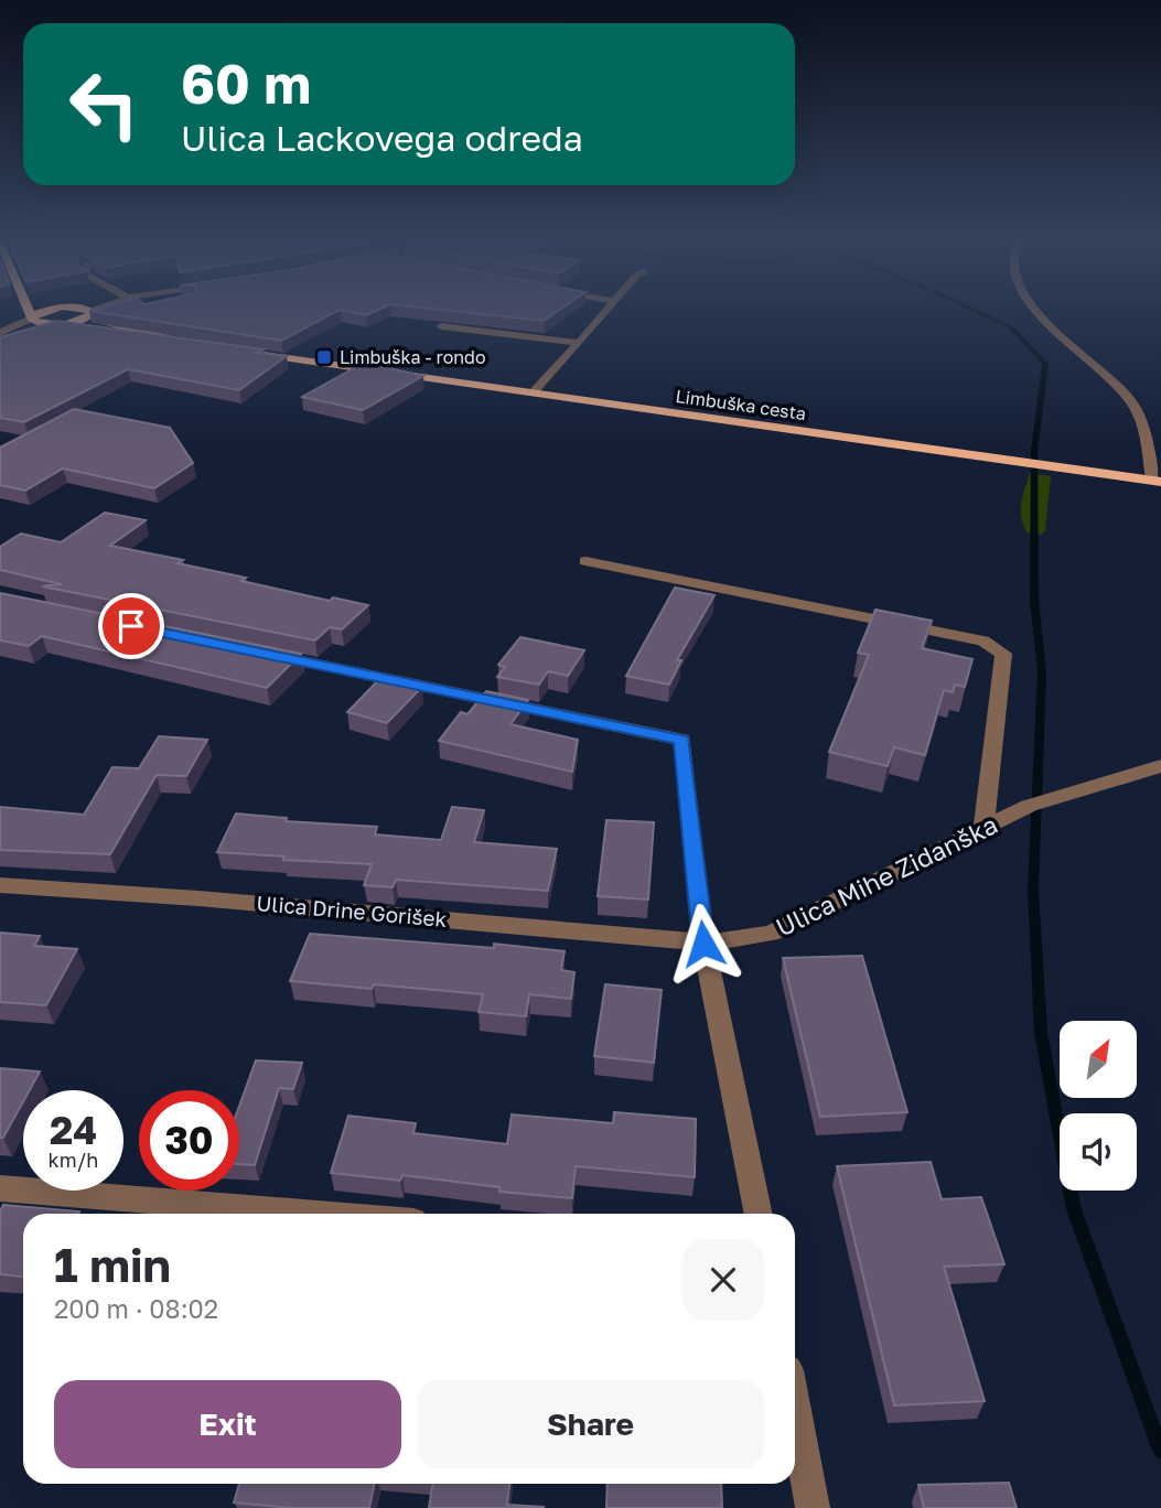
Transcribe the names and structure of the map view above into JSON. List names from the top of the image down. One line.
{"streets":{"main road":["Limbuška cesta"],"street":["Ulica Mihe Zidanška","Ulica Drine Gorišek"]},"crossings":[["Ulica Mihe Zidanška","Ulica Drine Gorišek"]],"places":{"transit":["Limbuška - rondo"]},"north":"top right","page":{"turn":["60 m","Ulica Lackovega odreda"],"speed":"24 km/h","limit":"30","heading":["1 min","200 m · 08:02"],"buttons":["Exit","Share"]}}
